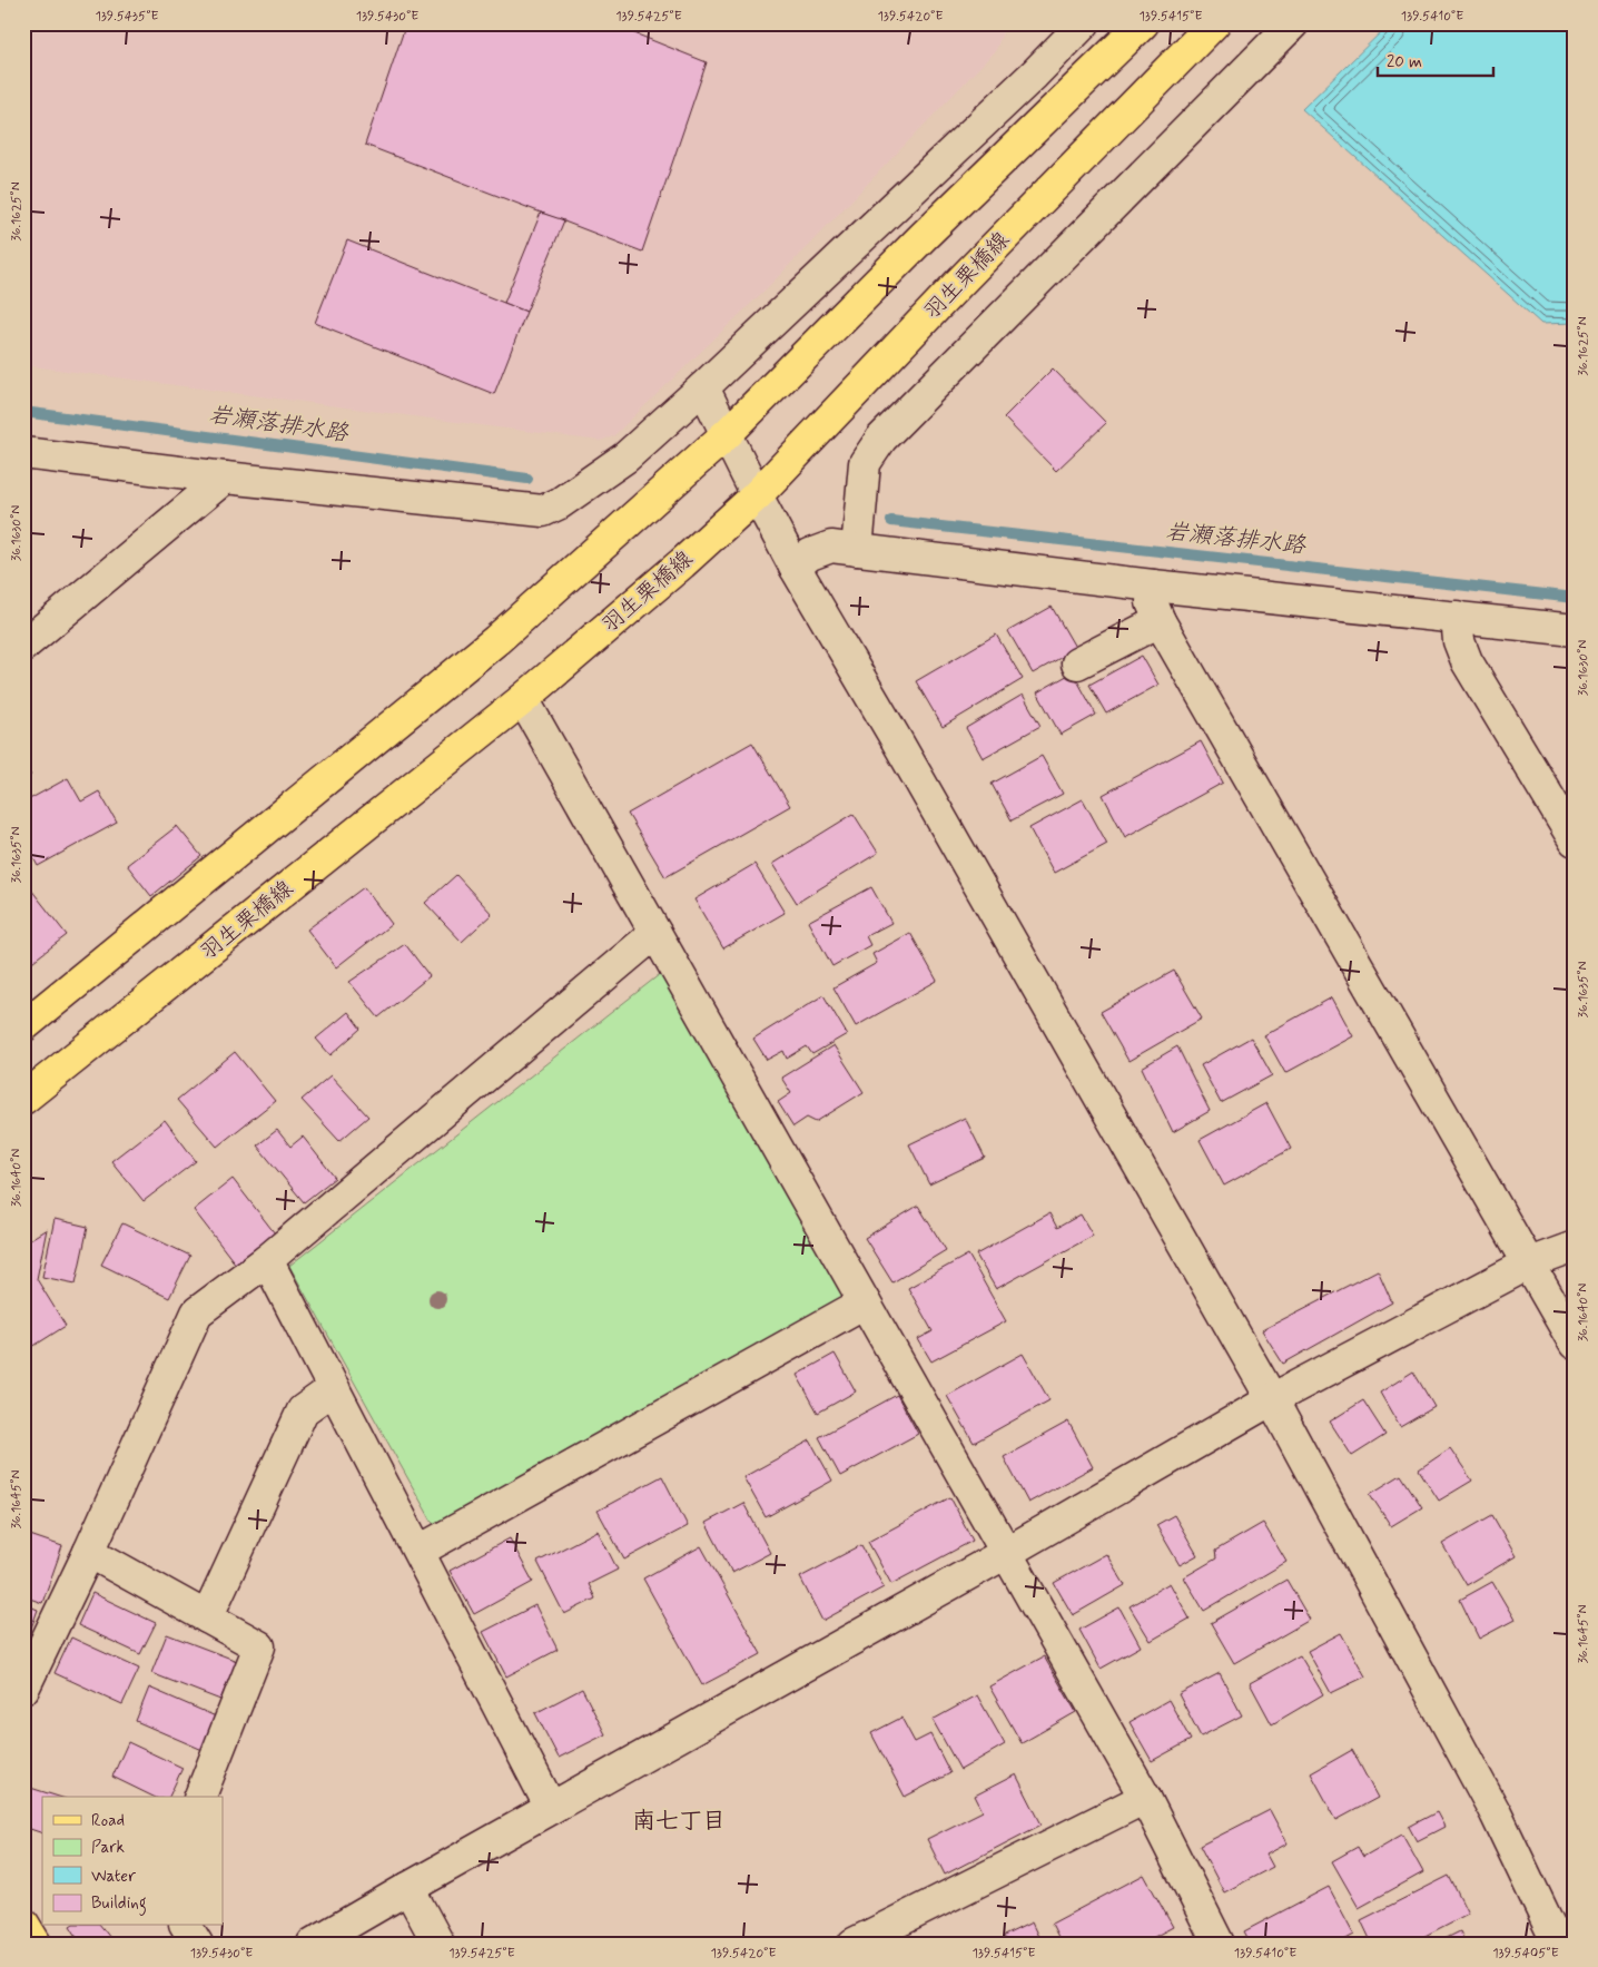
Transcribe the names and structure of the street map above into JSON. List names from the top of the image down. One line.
{"streets":{"main road":["羽生栗橋線"]},"districts":["南七丁目"],"water":["岩瀬落排水路"],"legend":["Road","Park","Water","Building"],"scale_bar":"20 m","coordinates":["139.5435°E","139.5430°E","139.5425°E","139.5420°E","139.5415°E","139.5410°E","36.1625°N","36.1630°N","36.1635°N","36.1640°N","36.1645°N","139.5405°E"]}
